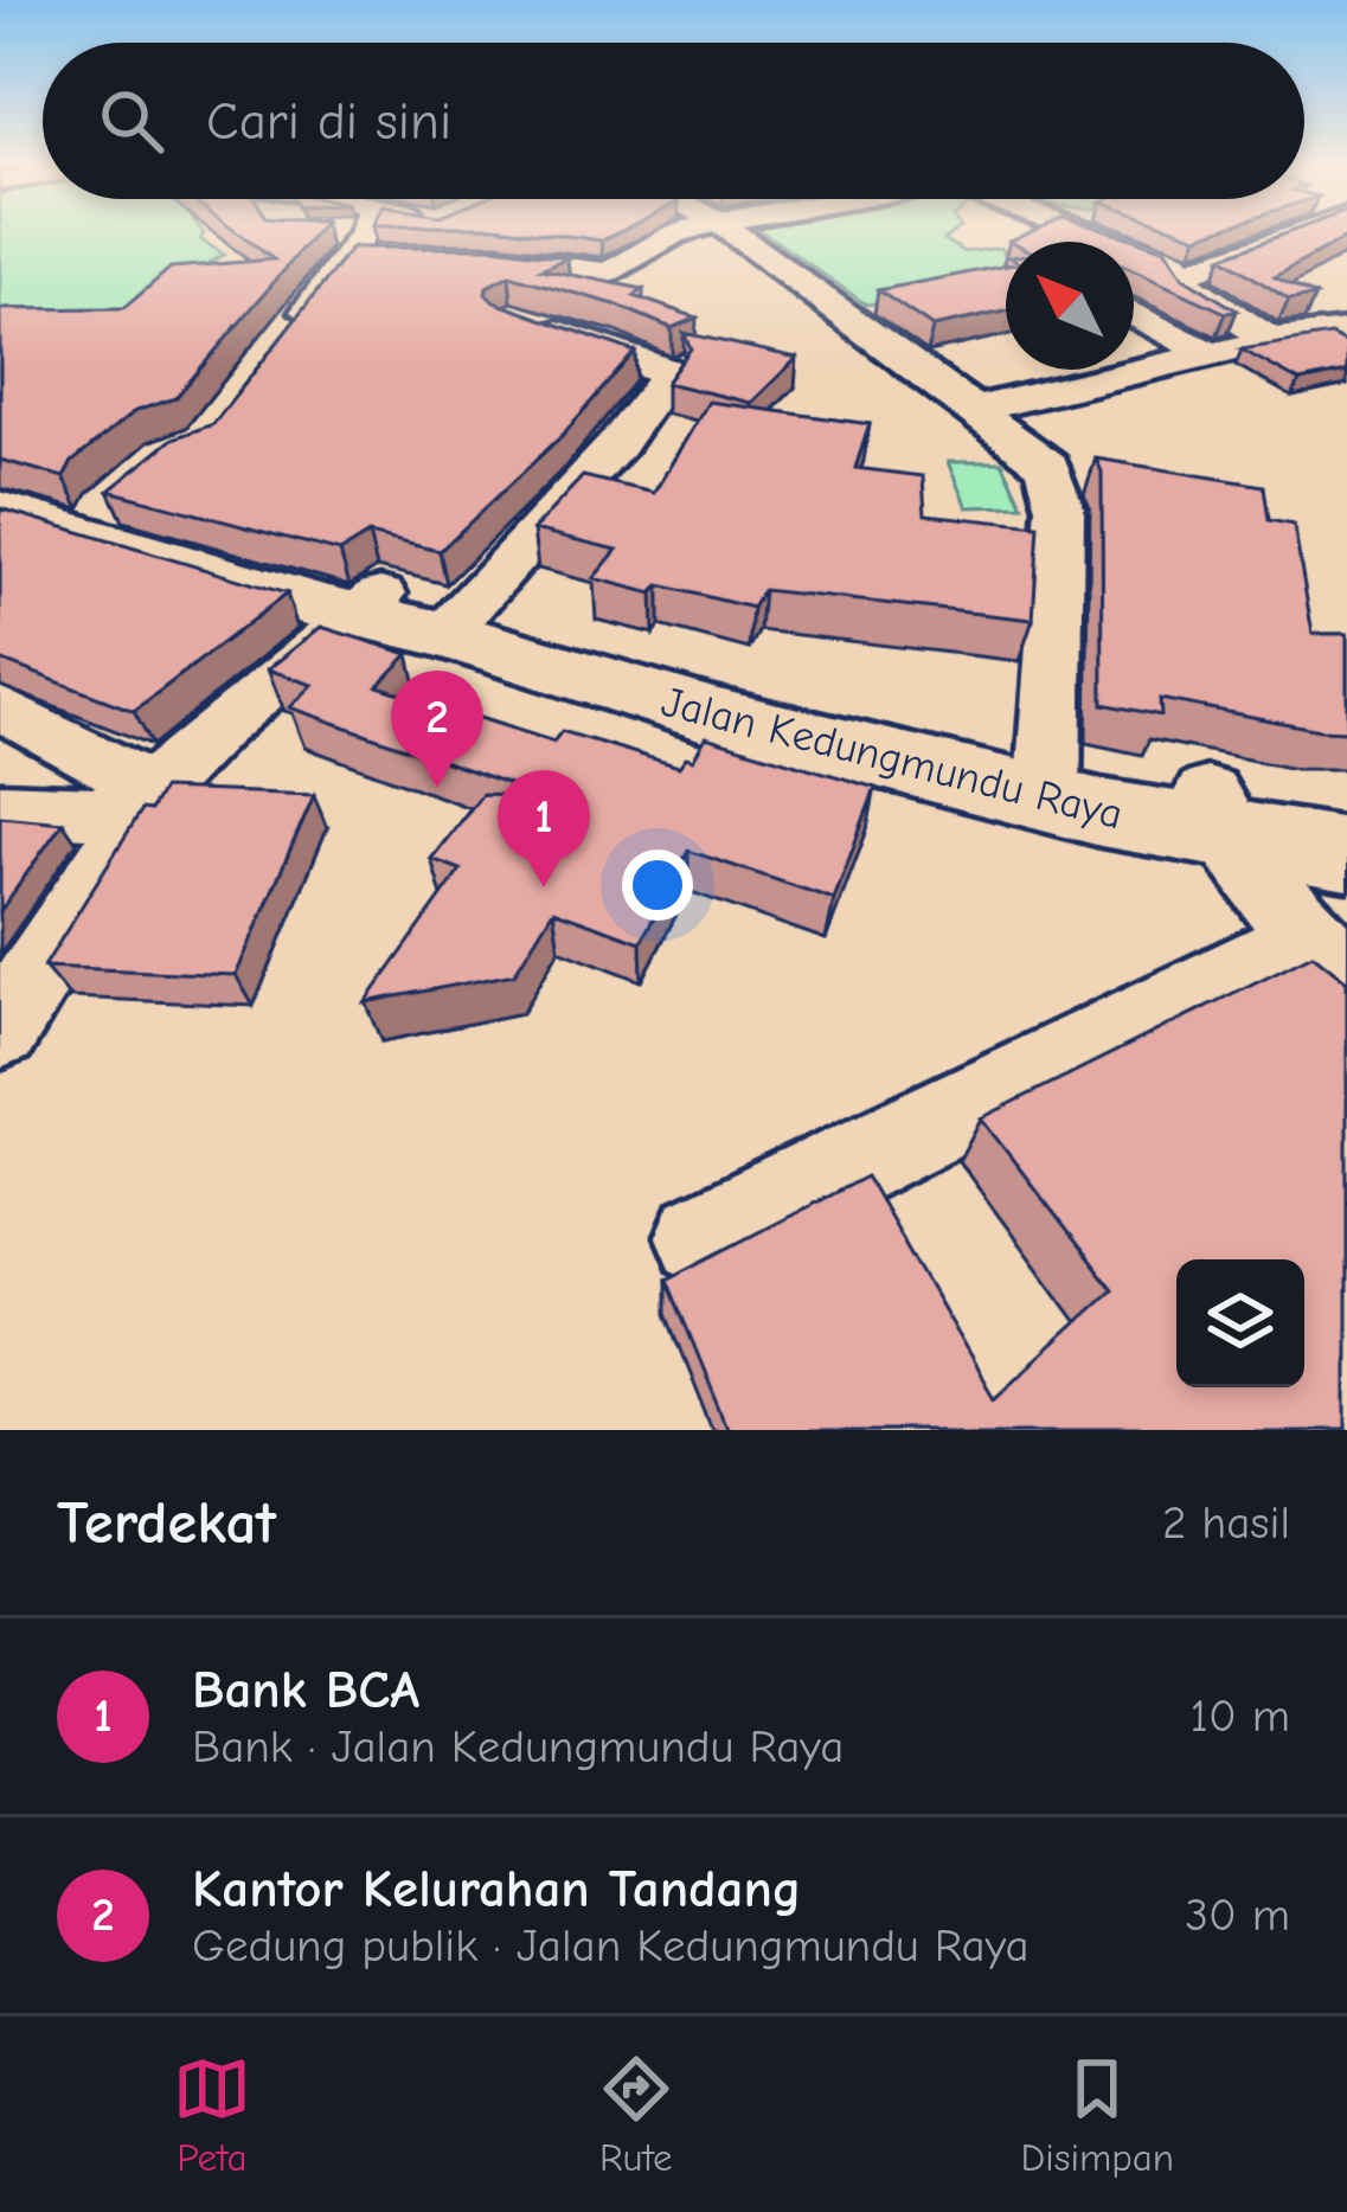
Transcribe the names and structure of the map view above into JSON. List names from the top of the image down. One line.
{"streets":{"main road":["Jalan Kedungmundu Raya"]},"north":"top left","page":{"search":"Cari di sini","pins":["2","1"],"heading":["Terdekat","2 hasil"],"list":[{"mark":"1","name":"Bank BCA","note":"Bank · Jalan Kedungmundu Raya","value":"10 m"},{"mark":"2","name":"Kantor Kelurahan Tandang","note":"Gedung publik · Jalan Kedungmundu Raya","value":"30 m"}],"nav":["Peta","Rute","Disimpan"]}}
